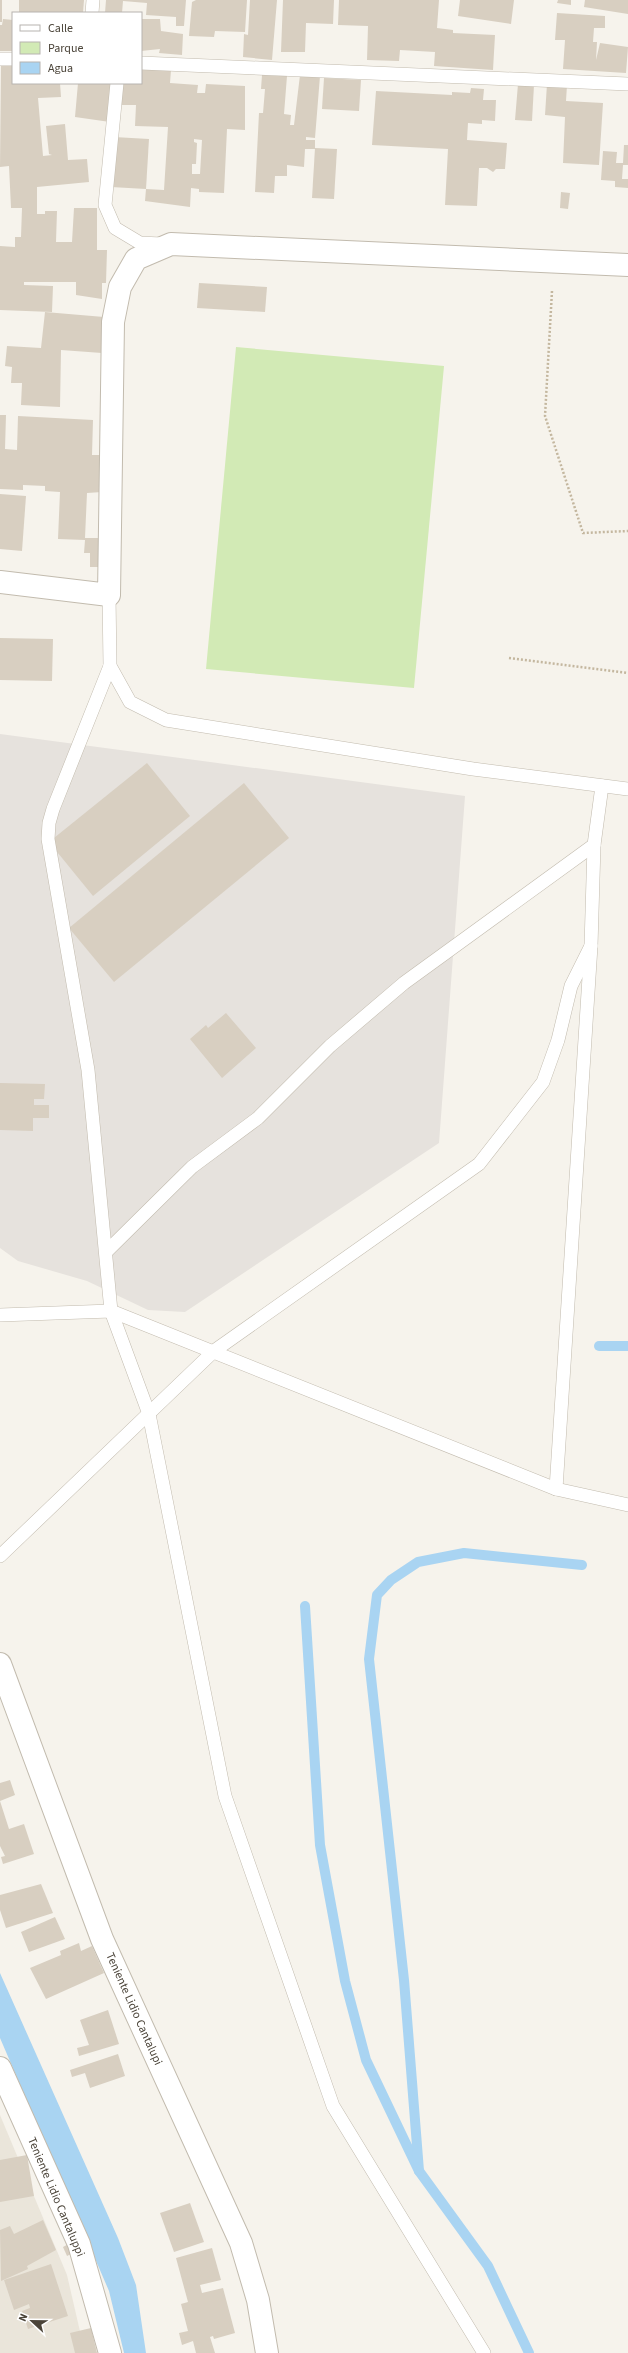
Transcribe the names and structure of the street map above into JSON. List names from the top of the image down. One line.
{"streets":{"street":["Teniente Lidio Cantalupi","Teniente Lidio Cantaluppi"]},"legend":["Calle","Parque","Agua"],"north":"left"}
